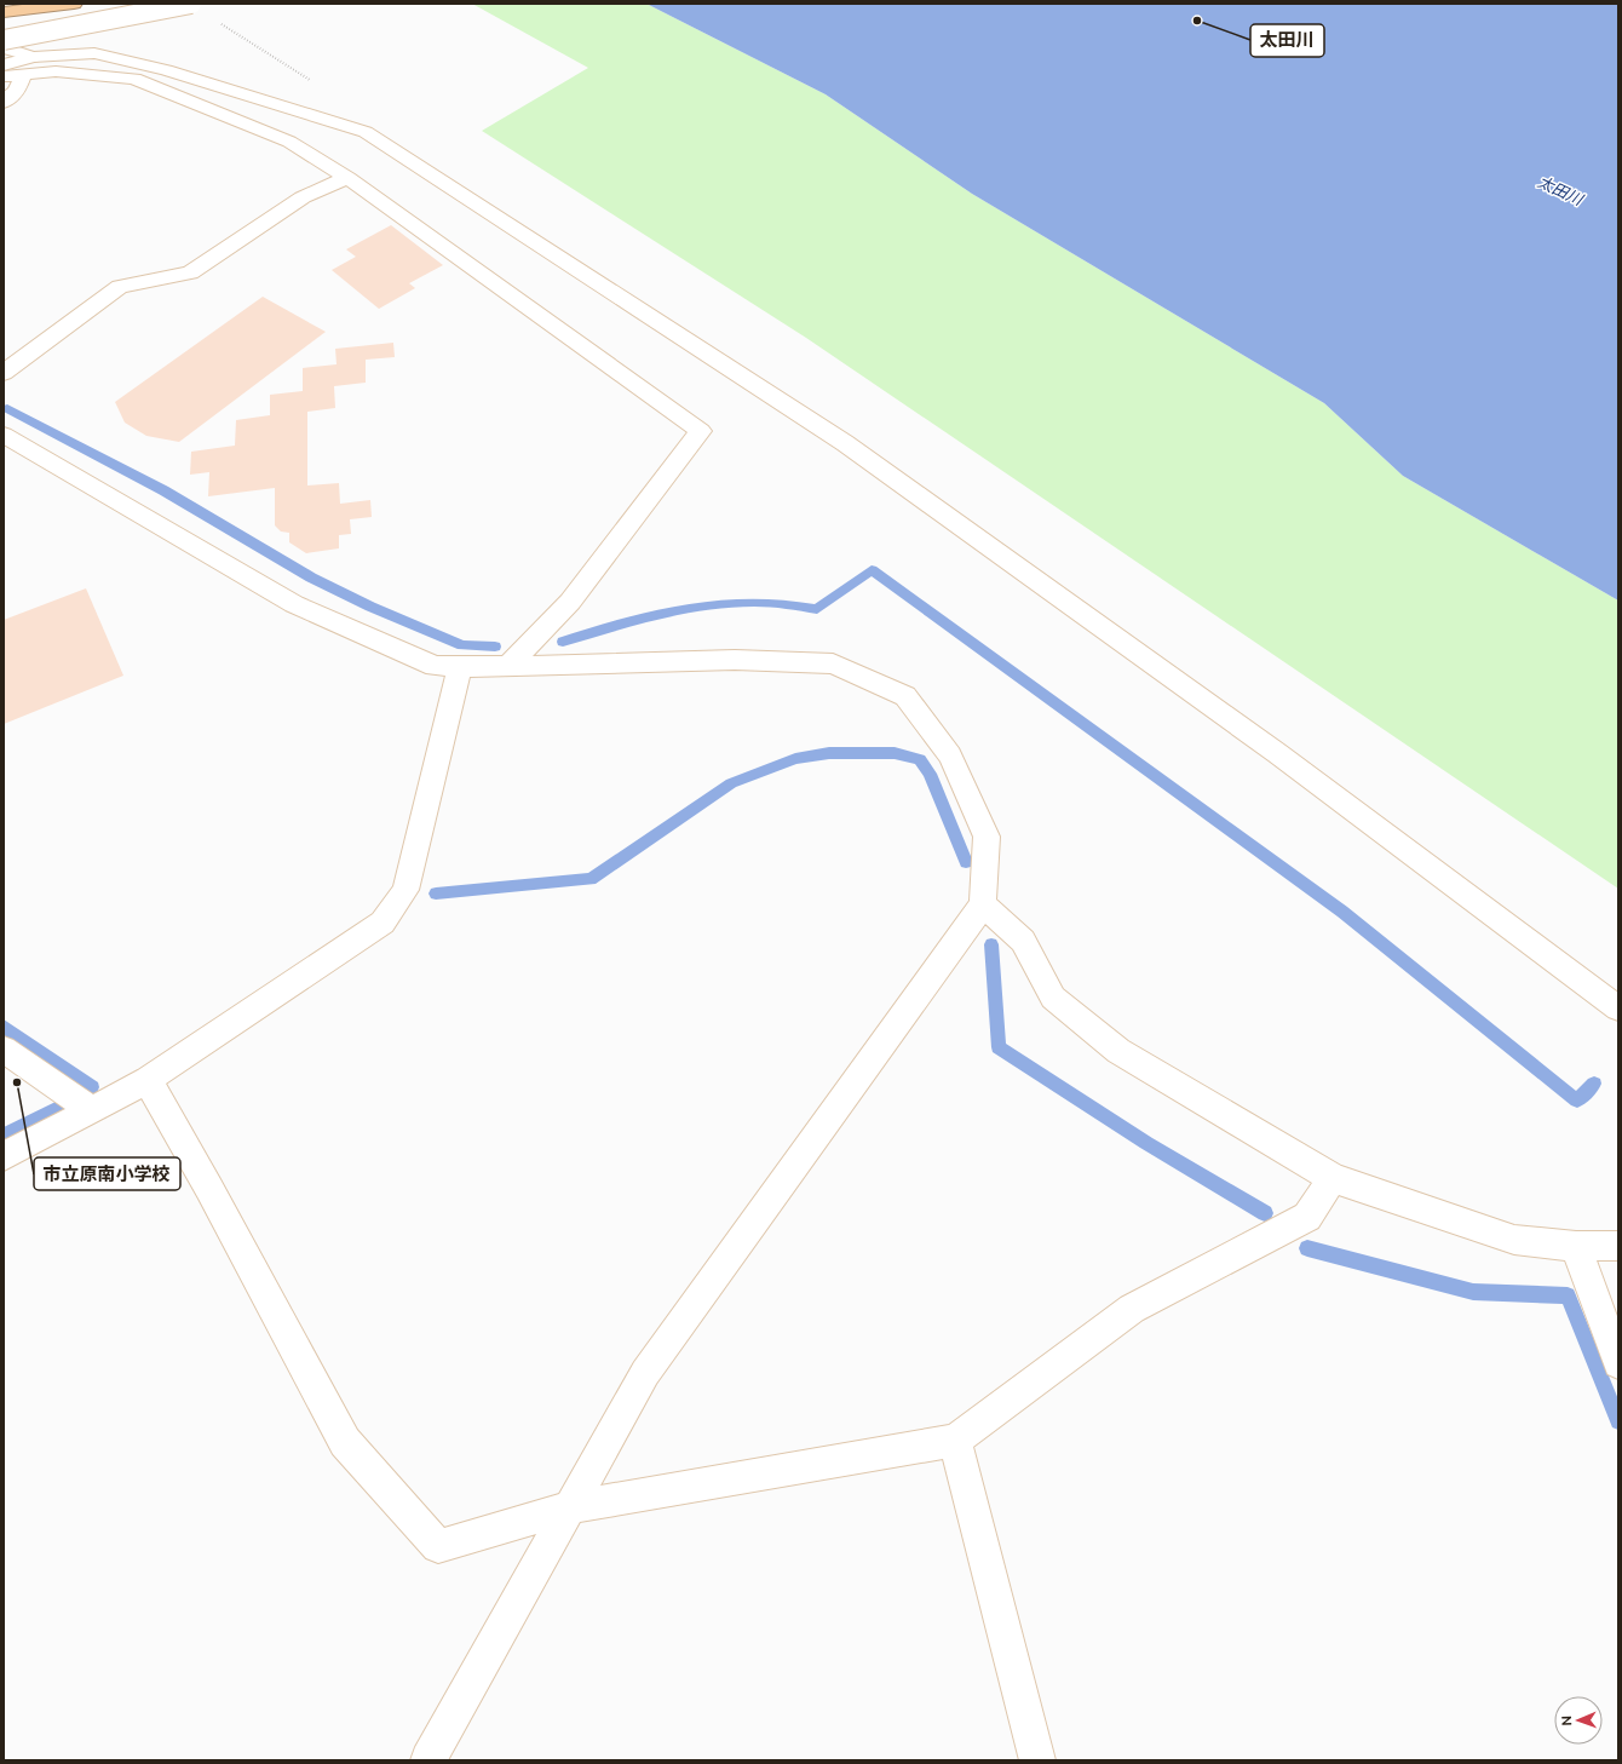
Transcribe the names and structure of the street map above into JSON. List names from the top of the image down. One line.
{"water":["太田川"],"places":["太田川","市立原南小学校"],"north":"left"}
